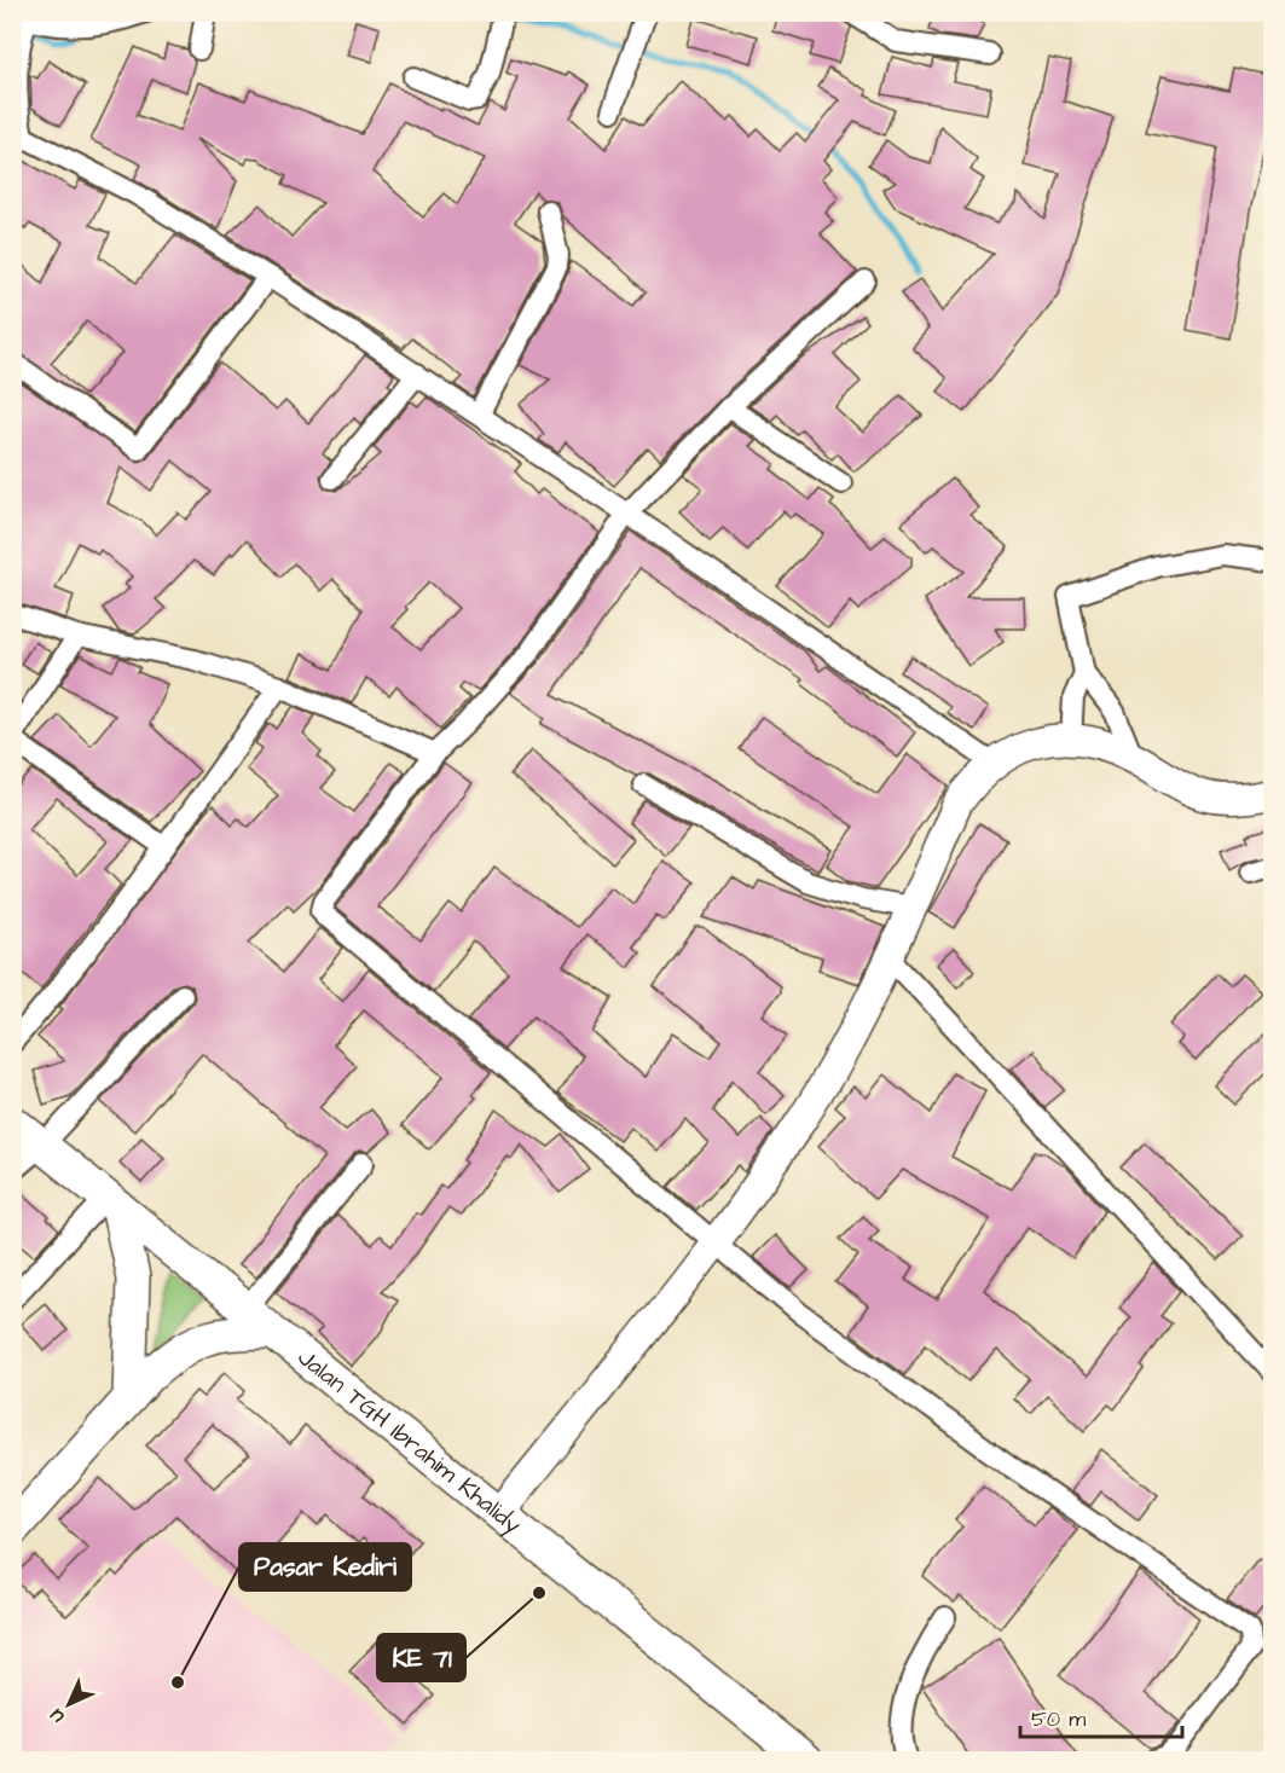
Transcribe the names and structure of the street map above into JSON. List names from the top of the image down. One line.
{"streets":{"main road":["Jalan TGH Ibrahim Khalidy"]},"places":["KE 71","Pasar Kediri"],"scale_bar":"50 m","north":"bottom left"}
